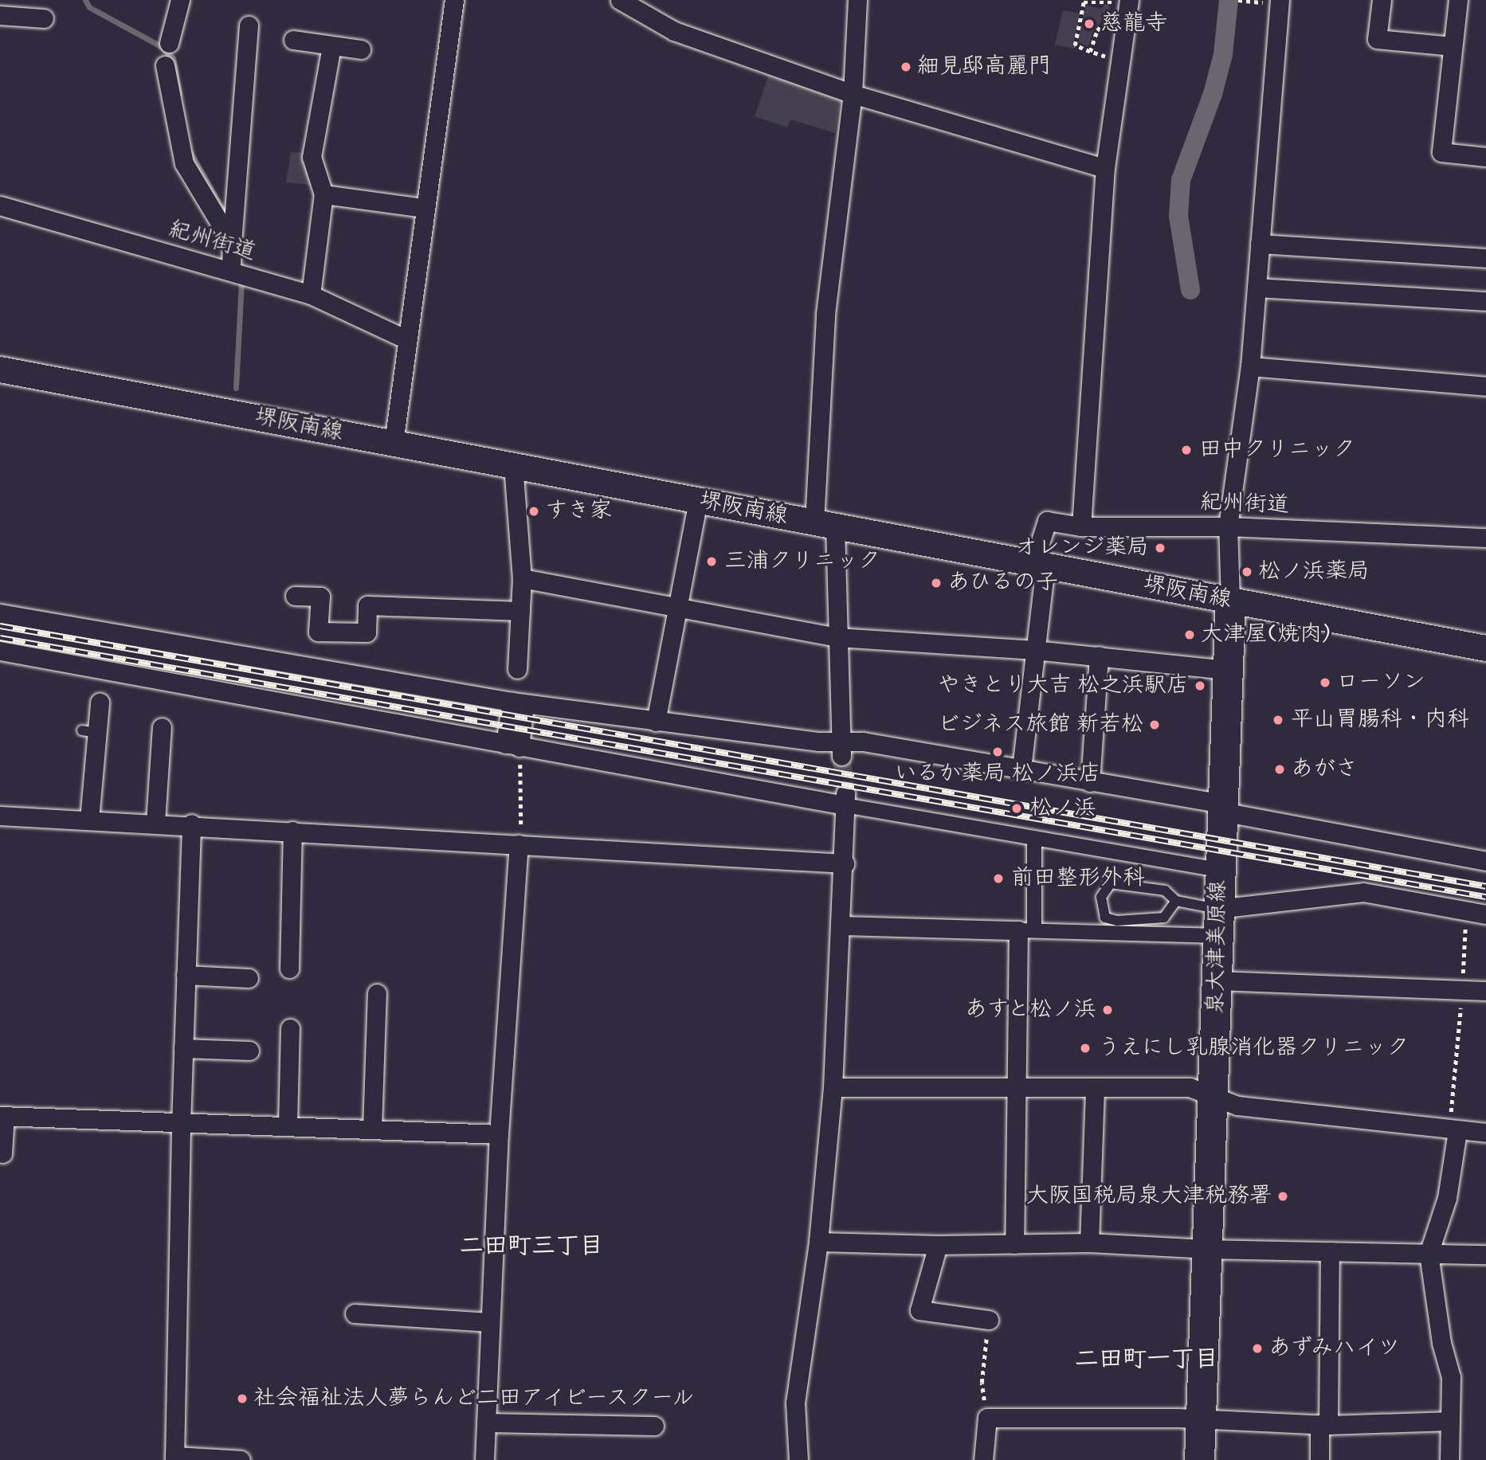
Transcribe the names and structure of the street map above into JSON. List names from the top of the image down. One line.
{"streets":{"main road":["堺阪南線","泉大津美原線"],"street":["紀州街道"]},"crossings":[["紀州街道","堺阪南線"],["堺阪南線","泉大津美原線"]],"districts":["二田町三丁目","二田町一丁目"],"places":["慈龍寺","細見邸高麗門","田中クリニック","すき家","オレンジ薬局","三浦クリニック","松ノ浜薬局","あひるの子","大津屋(焼肉)","ローソン","やきとり大吉 松之浜駅店","平山胃腸科・内科","ビジネス旅館 新若松","いるか薬局 松ノ浜店","あがさ","松ノ浜","前田整形外科","あすと松ノ浜","うえにし乳腺消化器クリニック","大阪国税局泉大津税務署","あずみハイツ","社会福祉法人夢らんど二田アイビースクール"]}
